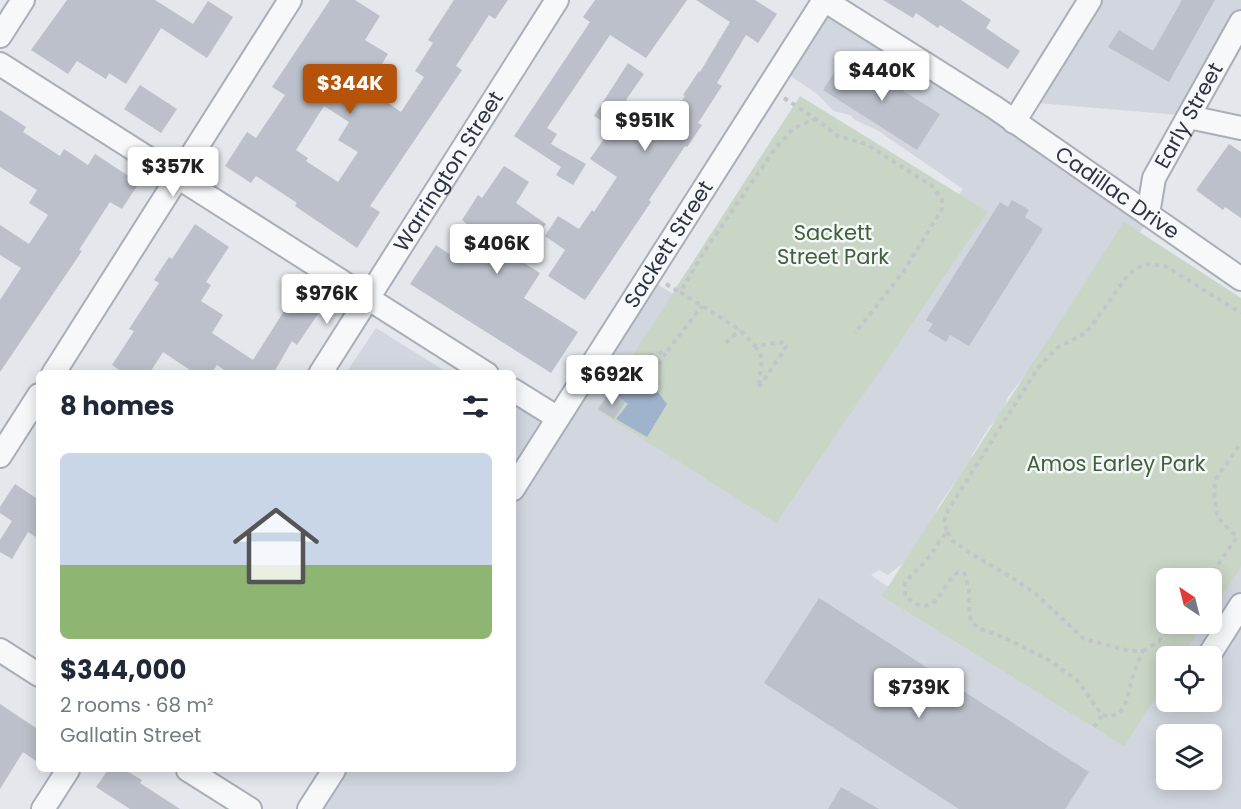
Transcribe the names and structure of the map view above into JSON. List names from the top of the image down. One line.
{"streets":{"street":["Early Street","Warrington Street","Cadillac Drive","Sackett Street"]},"crossings":[["Early Street","Cadillac Drive"],["Cadillac Drive","Sackett Street"]],"parks":["Sackett Street Park","Amos Earley Park"],"north":"top left","page":{"price":["$440K","$344K","$951K","$357K","$406K","$976K","$692K","$739K"],"heading":"8 homes","list":[{"name":"$344,000","note":"2 rooms · 68 m² · Gallatin Street"}]}}
